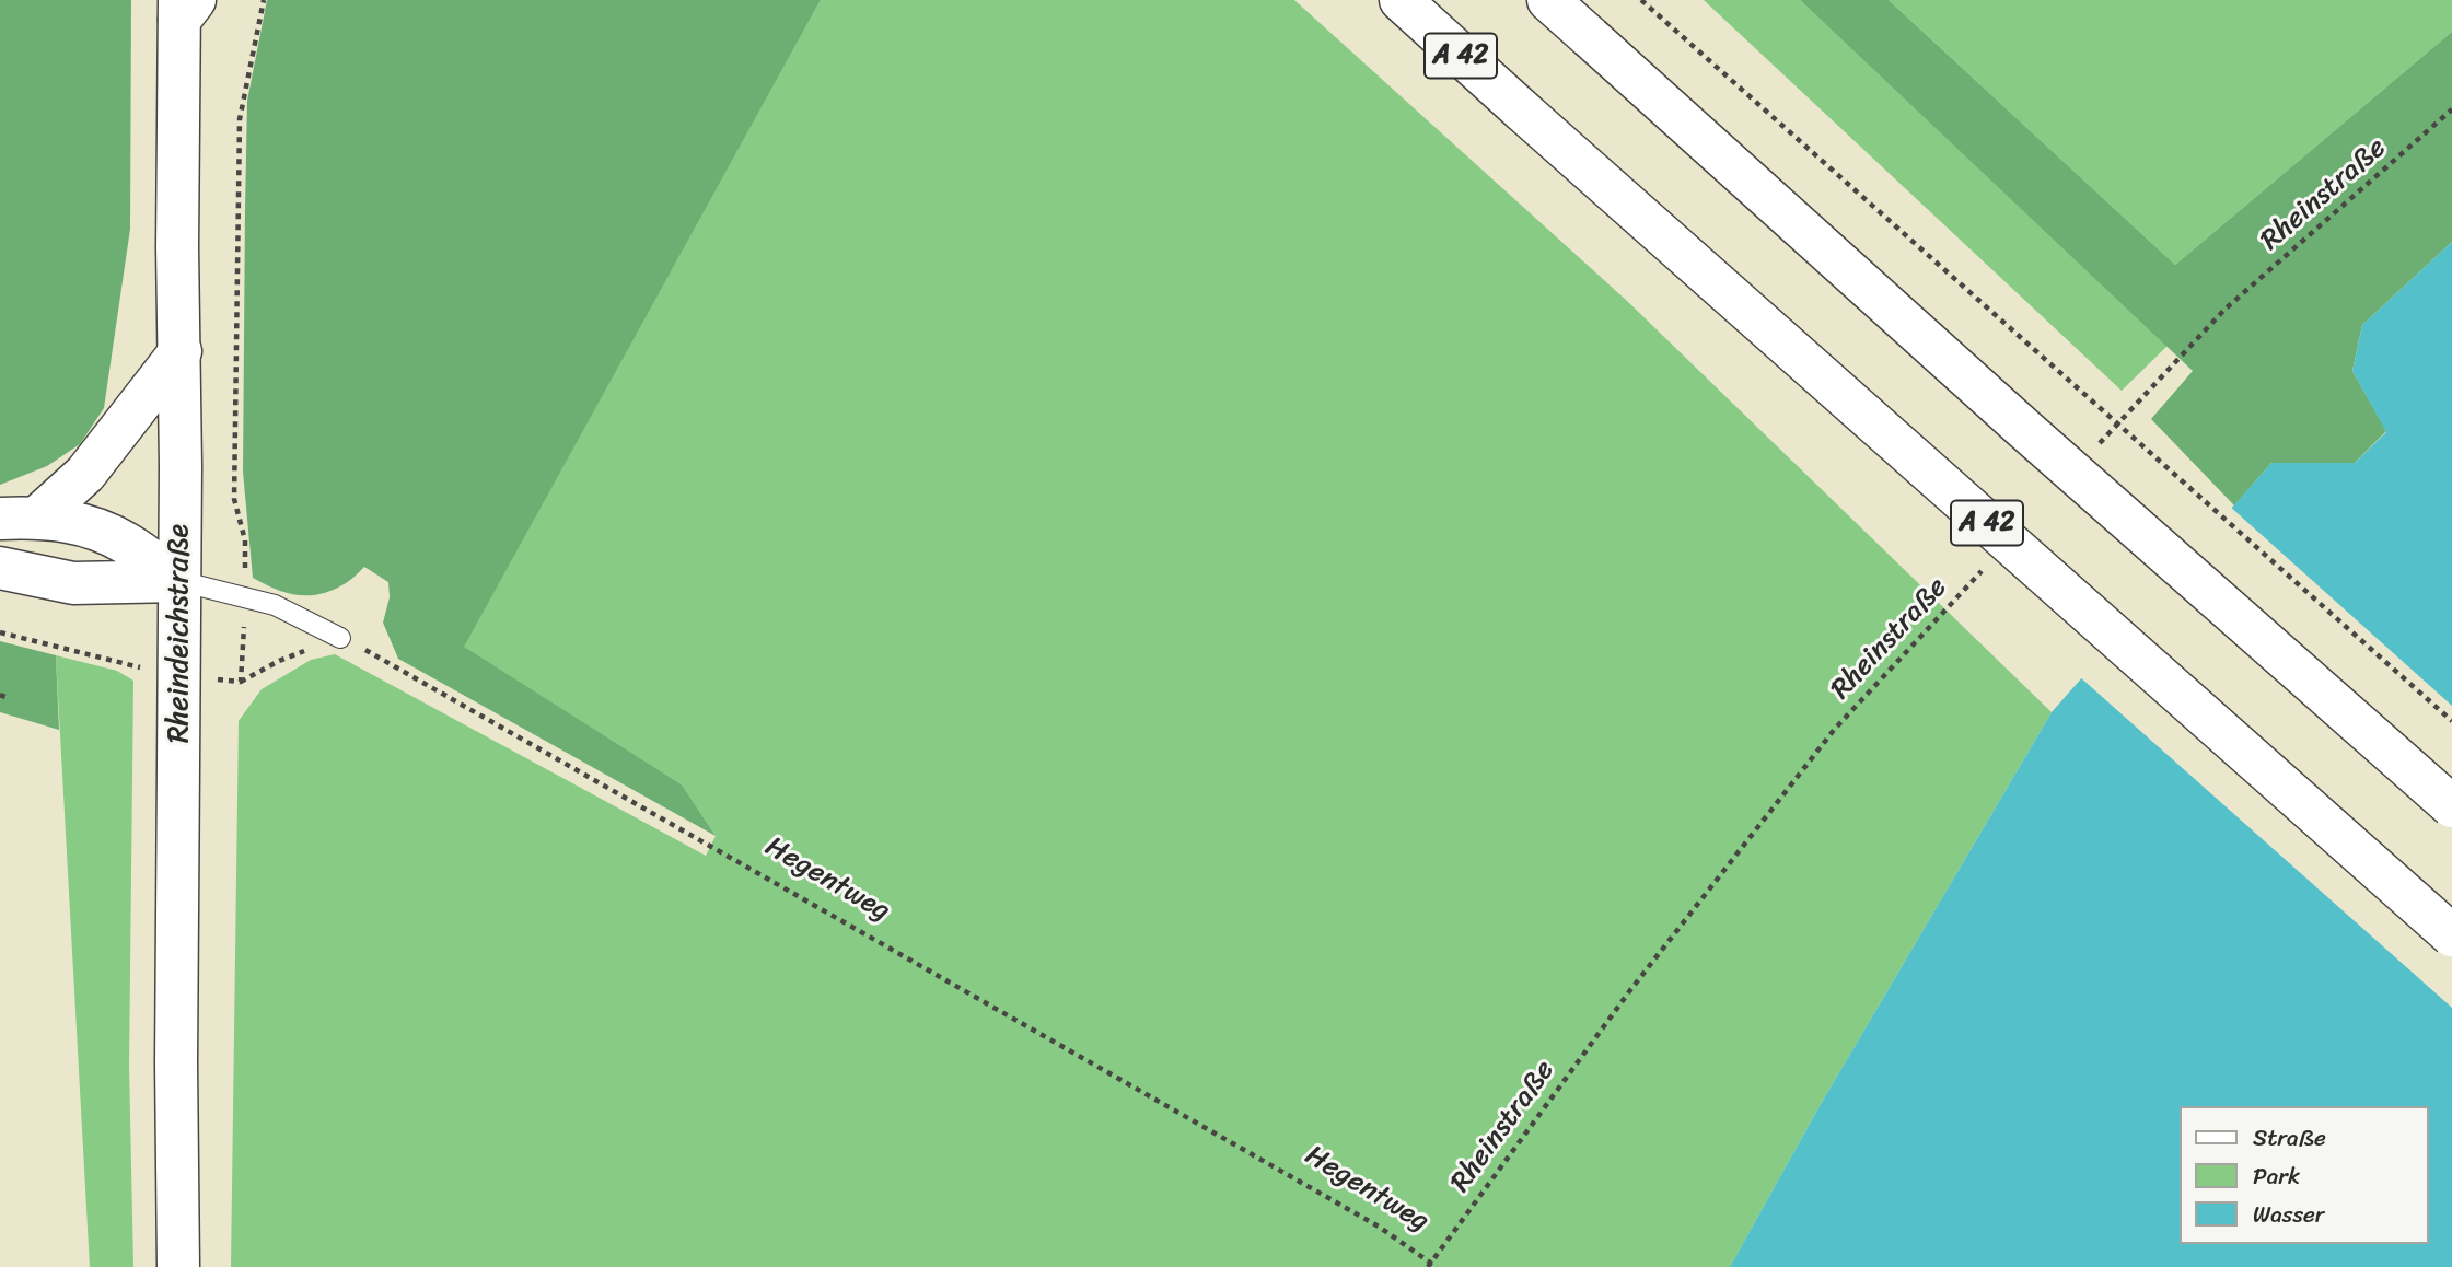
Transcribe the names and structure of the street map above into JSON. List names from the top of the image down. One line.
{"streets":{"main road":["A 42","Rheindeichstraße"],"path":["Rheinstraße","Hegentweg"]},"crossings":[["Rheinstraße","Hegentweg"]],"legend":["Straße","Park","Wasser"]}
